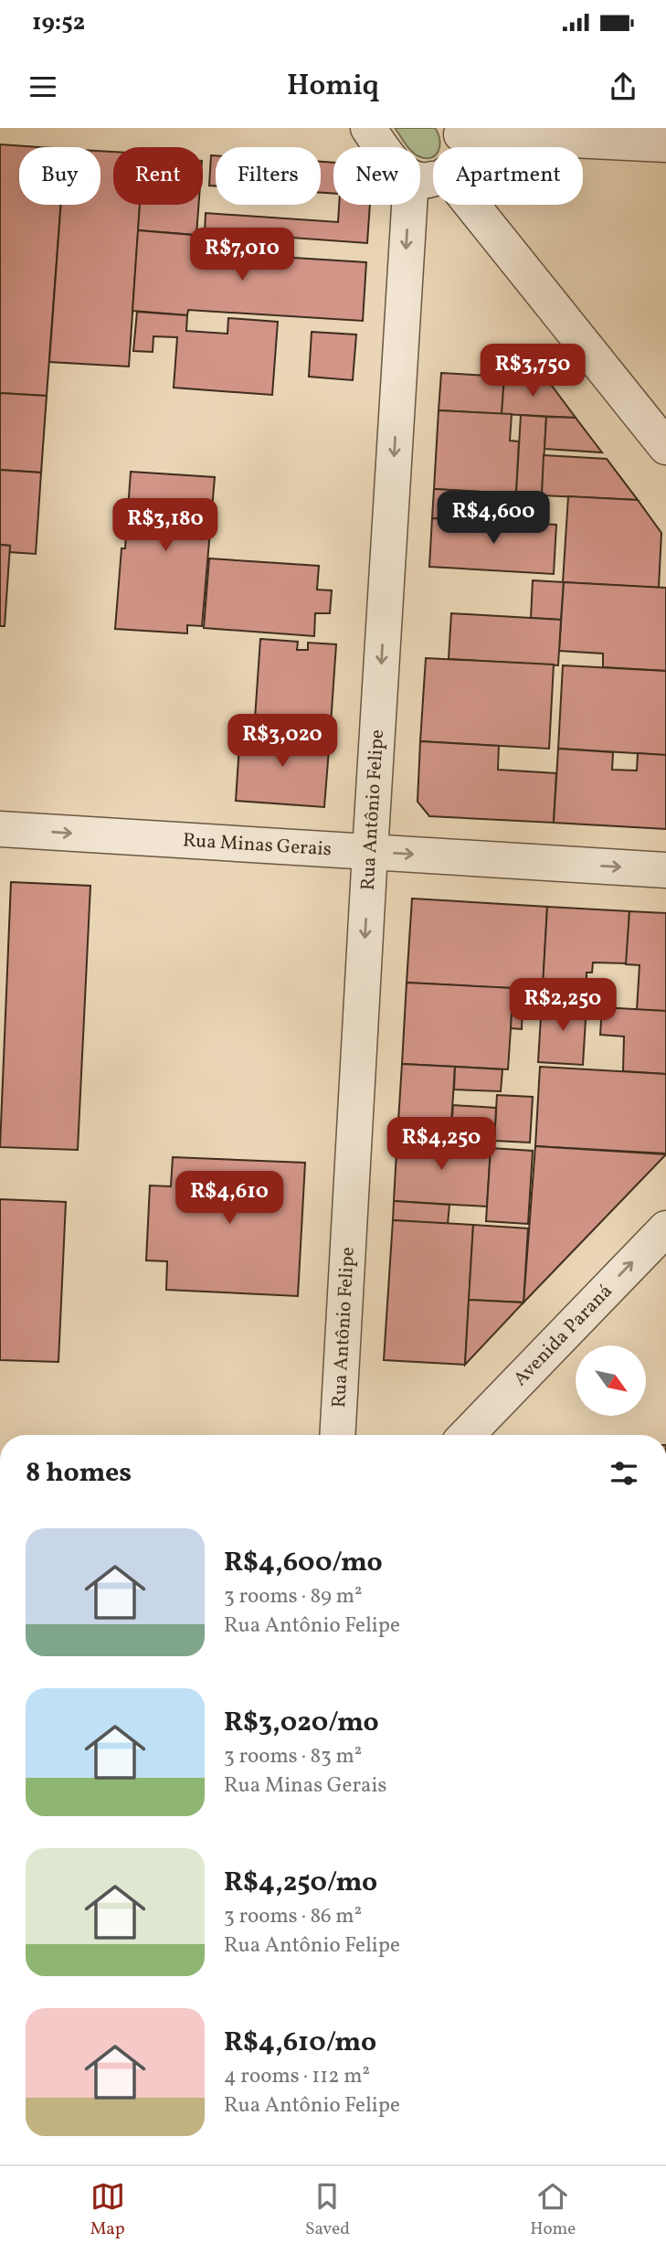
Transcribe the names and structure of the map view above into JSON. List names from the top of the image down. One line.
{"streets":{"street":["Rua Antônio Felipe","Rua Minas Gerais","Avenida Paraná"]},"crossings":[["Rua Antônio Felipe","Rua Minas Gerais"]],"one_way":["Rua Antônio Felipe","Rua Minas Gerais","Avenida Paraná"],"north":"bottom right","page":{"status":"19:52","header":"Homiq","chip":["Buy","Rent","Filters","New","Apartment"],"price":["R$7,010","R$3,750","R$4,600","R$3,180","R$3,020","R$2,250","R$4,250","R$4,610"],"heading":"8 homes","list":[{"name":"R$4,600/mo","note":"3 rooms · 89 m² · Rua Antônio Felipe"},{"name":"R$3,020/mo","note":"3 rooms · 83 m² · Rua Minas Gerais"},{"name":"R$4,250/mo","note":"3 rooms · 86 m² · Rua Antônio Felipe"},{"name":"R$4,610/mo","note":"4 rooms · 112 m² · Rua Antônio Felipe"}],"tabs":["Map","Saved","Home"]}}
